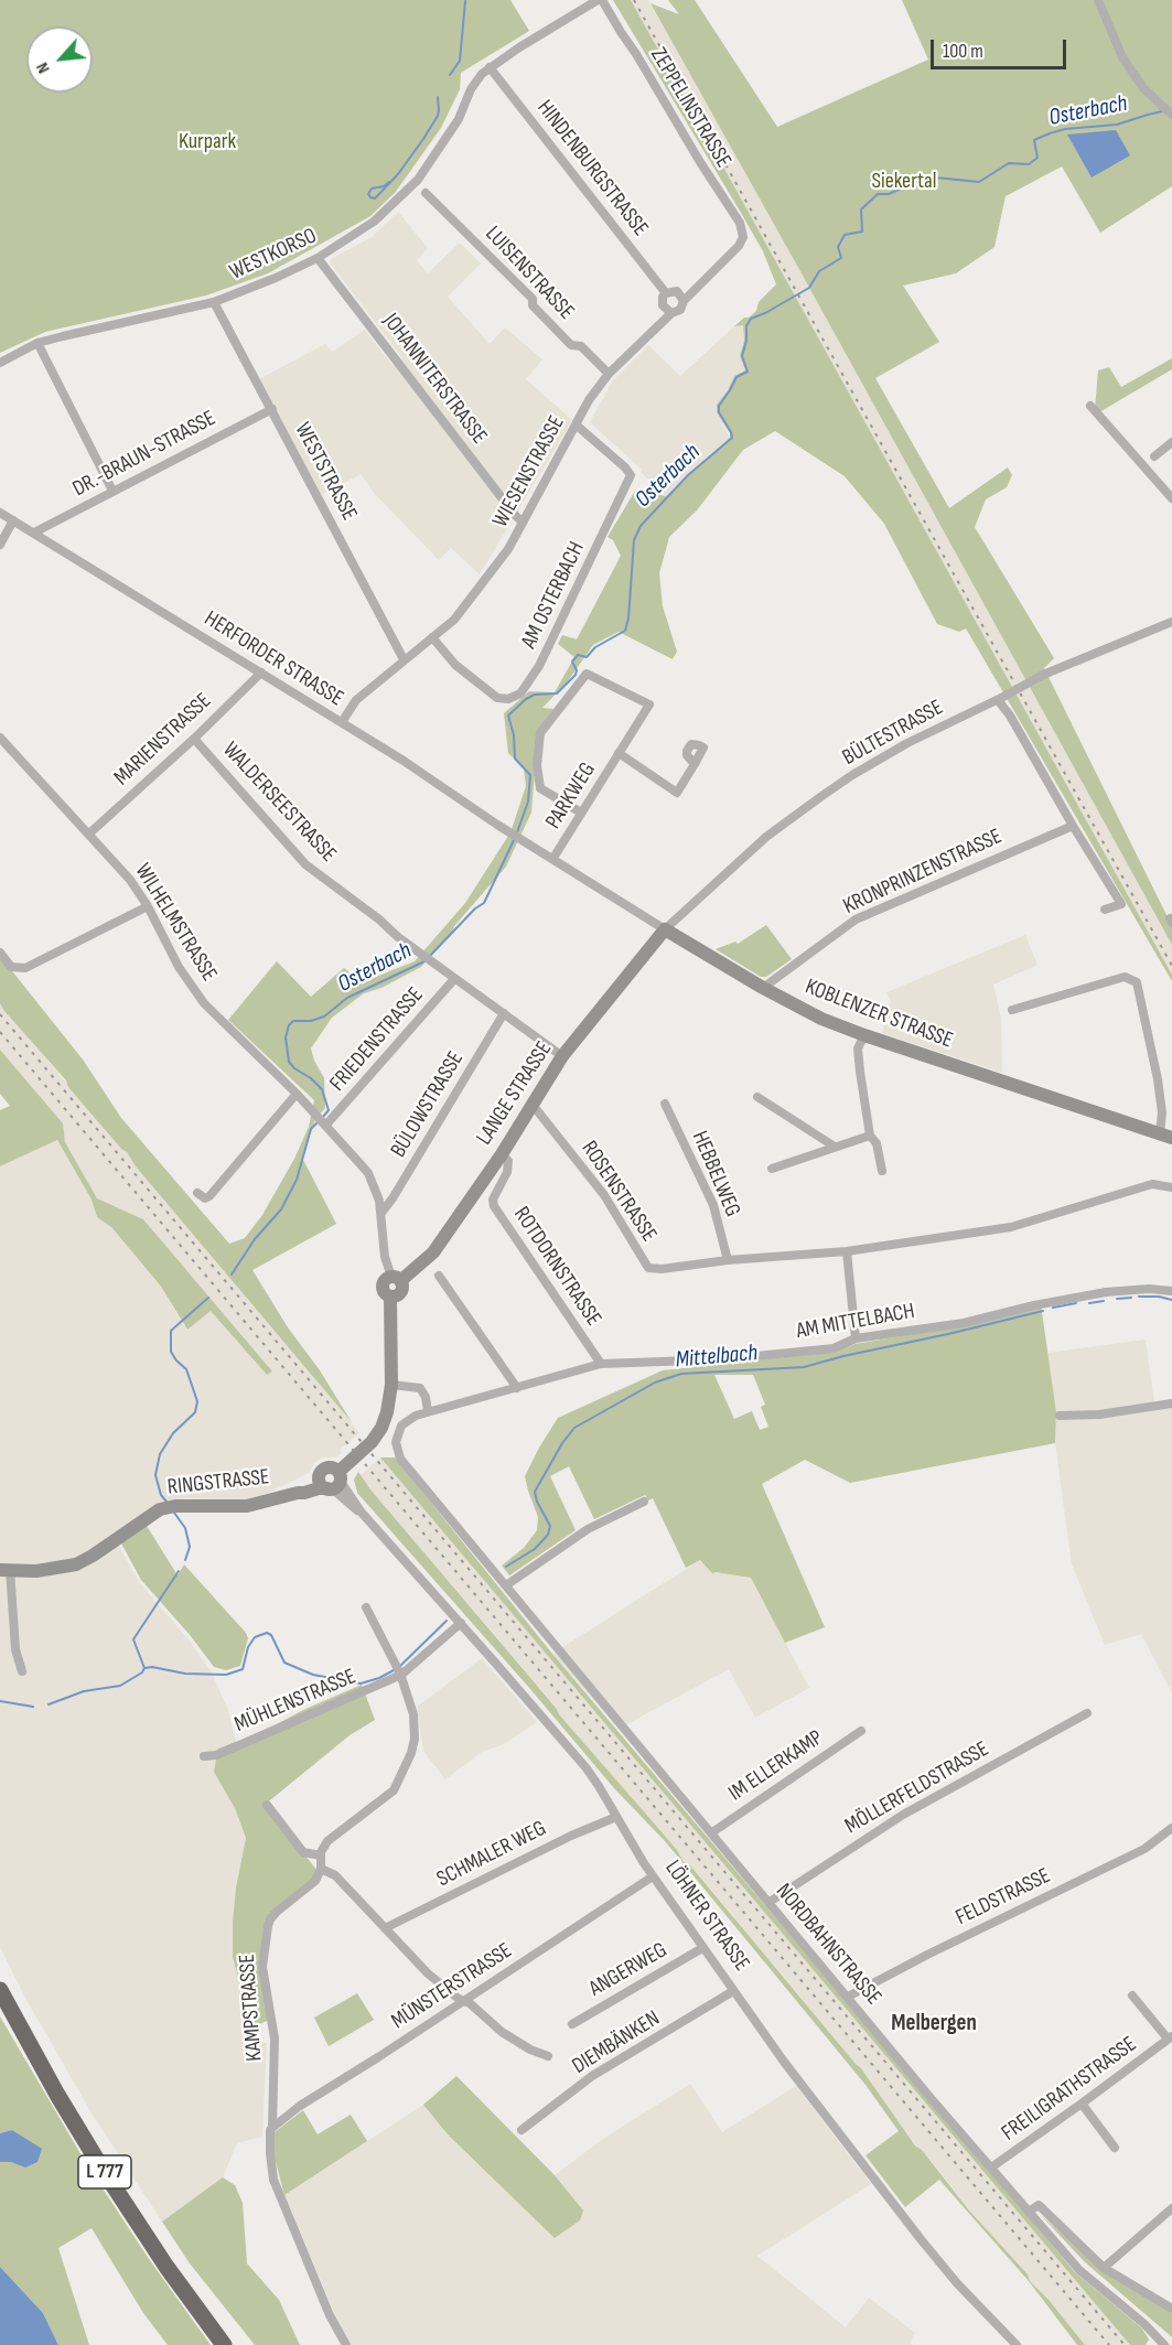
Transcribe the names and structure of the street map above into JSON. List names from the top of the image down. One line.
{"streets":{"highway":["L 777"],"street":["ZEPPELINSTRASSE","HINDENBURGSTRASSE","WESTKORSO","LUISENSTRASSE","JOHANNITERSTRASSE","DR.-BRAUN-STRASSE","WESTSTRASSE","WIESENSTRASSE","AM OSTERBACH","HERFORDER STRASSE","BÜLTESTRASSE","MARIENSTRASSE","PARKWEG","WALDERSEESTRASSE","KRONPRINZENSTRASSE","WILHELMSTRASSE","KOBLENZER STRASSE","FRIEDENSTRASSE","LANGE STRASSE","BÜLOWSTRASSE","HEBBELWEG","ROSENSTRASSE","ROTDORNSTRASSE","AM MITTELBACH","RINGSTRASSE","MÜHLENSTRASSE","IM ELLERKAMP","MÖLLERFELDSTRASSE","SCHMALER WEG","FELDSTRASSE","LÖHNER STRASSE","NORDBAHNSTRASSE","ANGERWEG","MÜNSTERSTRASSE","KAMPSTRASSE","DIEMBÄNKEN","FREILIGRATHSTRASSE"]},"crossings":[["ZEPPELINSTRASSE","WIESENSTRASSE"],["HINDENBURGSTRASSE","WESTKORSO"],["HINDENBURGSTRASSE","WIESENSTRASSE"],["WESTKORSO","JOHANNITERSTRASSE"],["WESTKORSO","WESTSTRASSE"],["LUISENSTRASSE","WIESENSTRASSE"],["JOHANNITERSTRASSE","WIESENSTRASSE"],["DR.-BRAUN-STRASSE","WESTSTRASSE"],["DR.-BRAUN-STRASSE","HERFORDER STRASSE"],["WESTSTRASSE","WIESENSTRASSE"],["WIESENSTRASSE","AM OSTERBACH"],["WIESENSTRASSE","HERFORDER STRASSE"],["HERFORDER STRASSE","MARIENSTRASSE"],["HERFORDER STRASSE","KOBLENZER STRASSE"],["BÜLTESTRASSE","KOBLENZER STRASSE"],["BÜLTESTRASSE","LANGE STRASSE"],["MARIENSTRASSE","WALDERSEESTRASSE"],["MARIENSTRASSE","WILHELMSTRASSE"],["PARKWEG","KOBLENZER STRASSE"],["WALDERSEESTRASSE","FRIEDENSTRASSE"],["WALDERSEESTRASSE","LANGE STRASSE"],["WALDERSEESTRASSE","BÜLOWSTRASSE"],["KRONPRINZENSTRASSE","KOBLENZER STRASSE"],["WILHELMSTRASSE","FRIEDENSTRASSE"],["KOBLENZER STRASSE","LANGE STRASSE"],["LANGE STRASSE","ROSENSTRASSE"],["LANGE STRASSE","ROTDORNSTRASSE"],["HEBBELWEG","ROSENSTRASSE"],["ROTDORNSTRASSE","AM MITTELBACH"],["AM MITTELBACH","NORDBAHNSTRASSE"],["RINGSTRASSE","LÖHNER STRASSE"],["MÜHLENSTRASSE","LÖHNER STRASSE"],["IM ELLERKAMP","NORDBAHNSTRASSE"],["MÖLLERFELDSTRASSE","NORDBAHNSTRASSE"],["SCHMALER WEG","LÖHNER STRASSE"],["FELDSTRASSE","NORDBAHNSTRASSE"],["LÖHNER STRASSE","ANGERWEG"],["LÖHNER STRASSE","MÜNSTERSTRASSE"],["LÖHNER STRASSE","DIEMBÄNKEN"],["NORDBAHNSTRASSE","FREILIGRATHSTRASSE"],["MÜNSTERSTRASSE","KAMPSTRASSE"]],"districts":["Melbergen"],"water":["Osterbach","Mittelbach"],"parks":["Kurpark","Siekertal"],"scale_bar":"100 m","north":"bottom left"}
